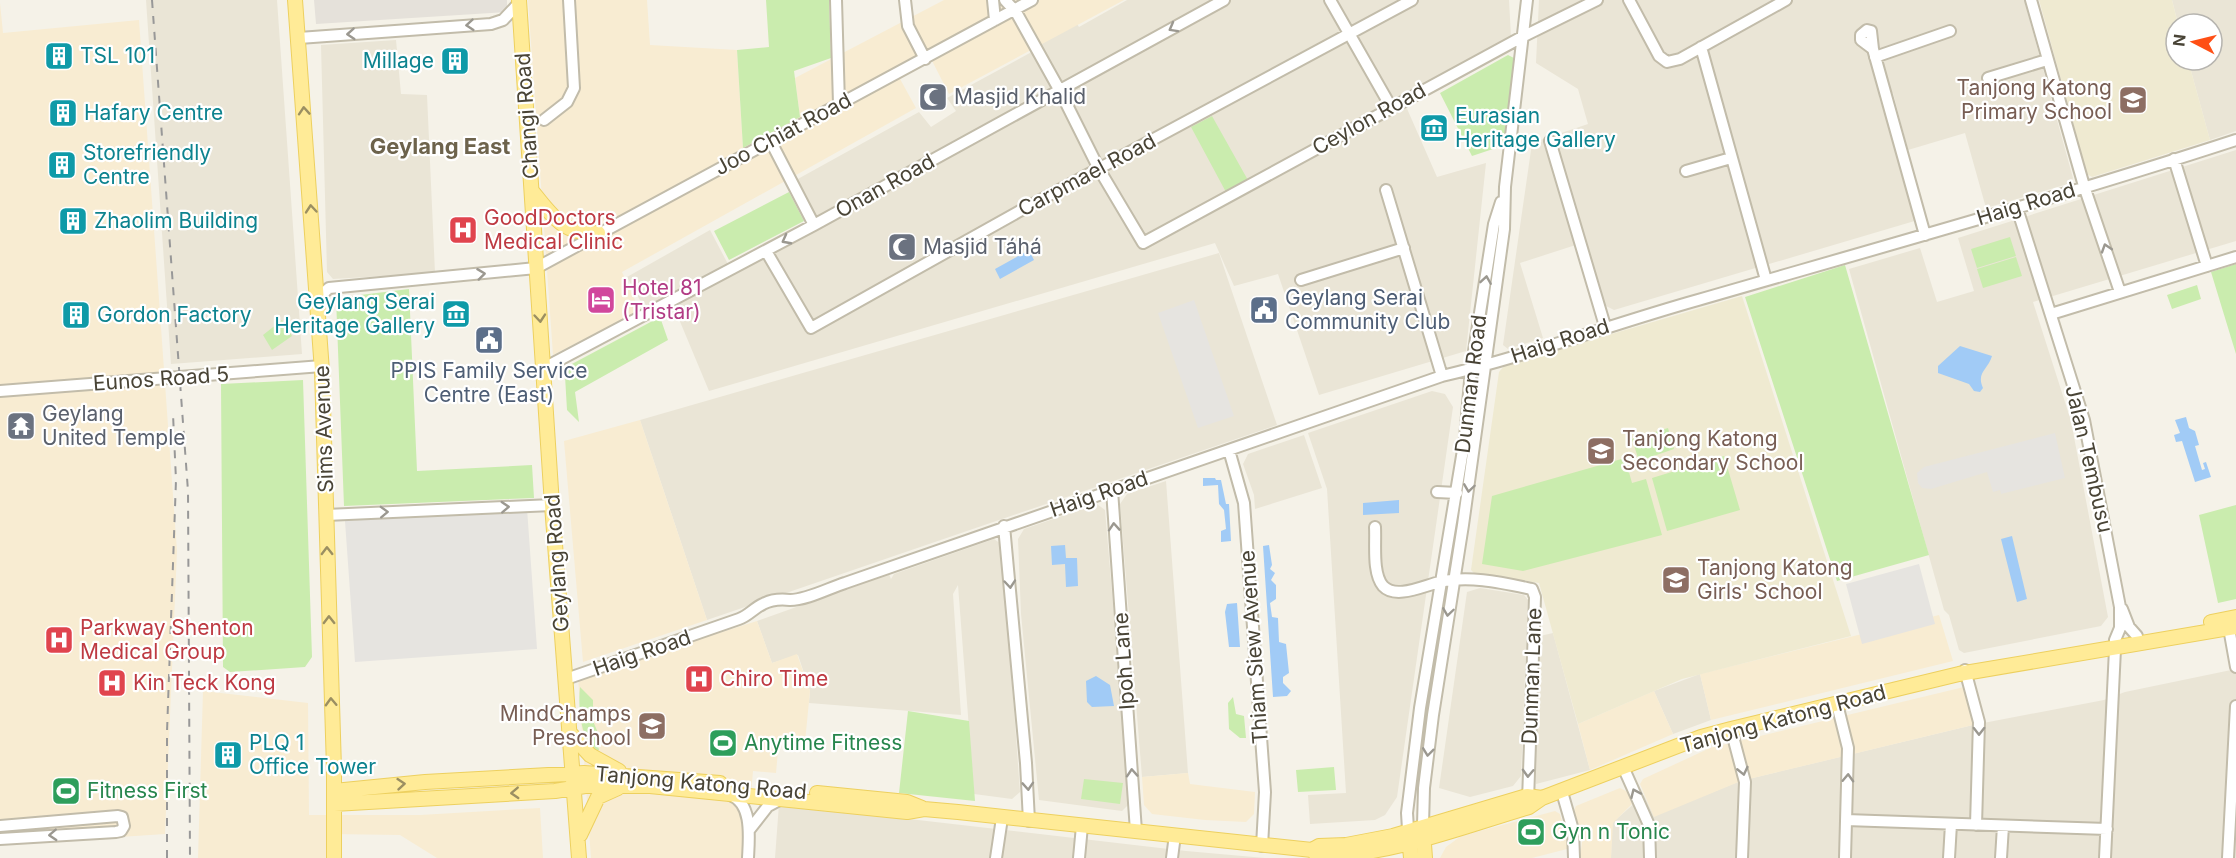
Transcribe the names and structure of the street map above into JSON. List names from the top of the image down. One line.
{"streets":{"main road":["Changi Road","Dunman Road","Sims Avenue","Geylang Road","Tanjong Katong Road"],"street":["Ceylon Road","Joo Chiat Road","Carpmael Road","Onan Road","Haig Road","Eunos Road 5","Jalan Tembusu","Thiam Siew Avenue","Ipoh Lane","Dunman Lane"]},"crossings":[["Changi Road","Joo Chiat Road"],["Changi Road","Geylang Road"],["Ceylon Road","Carpmael Road"],["Ceylon Road","Dunman Road"],["Joo Chiat Road","Geylang Road"],["Carpmael Road","Onan Road"],["Onan Road","Geylang Road"],["Haig Road","Dunman Road"],["Haig Road","Jalan Tembusu"],["Haig Road","Geylang Road"],["Haig Road","Thiam Siew Avenue"],["Haig Road","Ipoh Lane"],["Eunos Road 5","Sims Avenue"],["Dunman Road","Dunman Lane"],["Dunman Road","Tanjong Katong Road"],["Sims Avenue","Tanjong Katong Road"],["Geylang Road","Tanjong Katong Road"],["Thiam Siew Avenue","Tanjong Katong Road"],["Ipoh Lane","Tanjong Katong Road"],["Dunman Lane","Tanjong Katong Road"]],"one_way":["Sims Avenue","Ipoh Lane"],"districts":["Geylang East"],"places":{"building":["TSL 101","Millage","Hafary Centre","Storefriendly Centre","Zhaolim Building","Gordon Factory","PLQ 1 Office Tower"],"mosque":["Masjid Khalid","Masjid Táhá"],"school or university":["Tanjong Katong Primary School","Tanjong Katong Secondary School","Tanjong Katong Girls' School","MindChamps Preschool"],"museum":["Eurasian Heritage Gallery","Geylang Serai Heritage Gallery"],"hospital":["GoodDoctors Medical Clinic","Parkway Shenton Medical Group","Chiro Time","Kin Teck Kong"],"hotel":["Hotel 81 (Tristar)"],"public building":["Geylang Serai Community Club","PPIS Family Service Centre (East)"],"temple":["Geylang United Temple"],"sports":["Anytime Fitness","Fitness First","Gyn n Tonic"]},"north":"left"}
